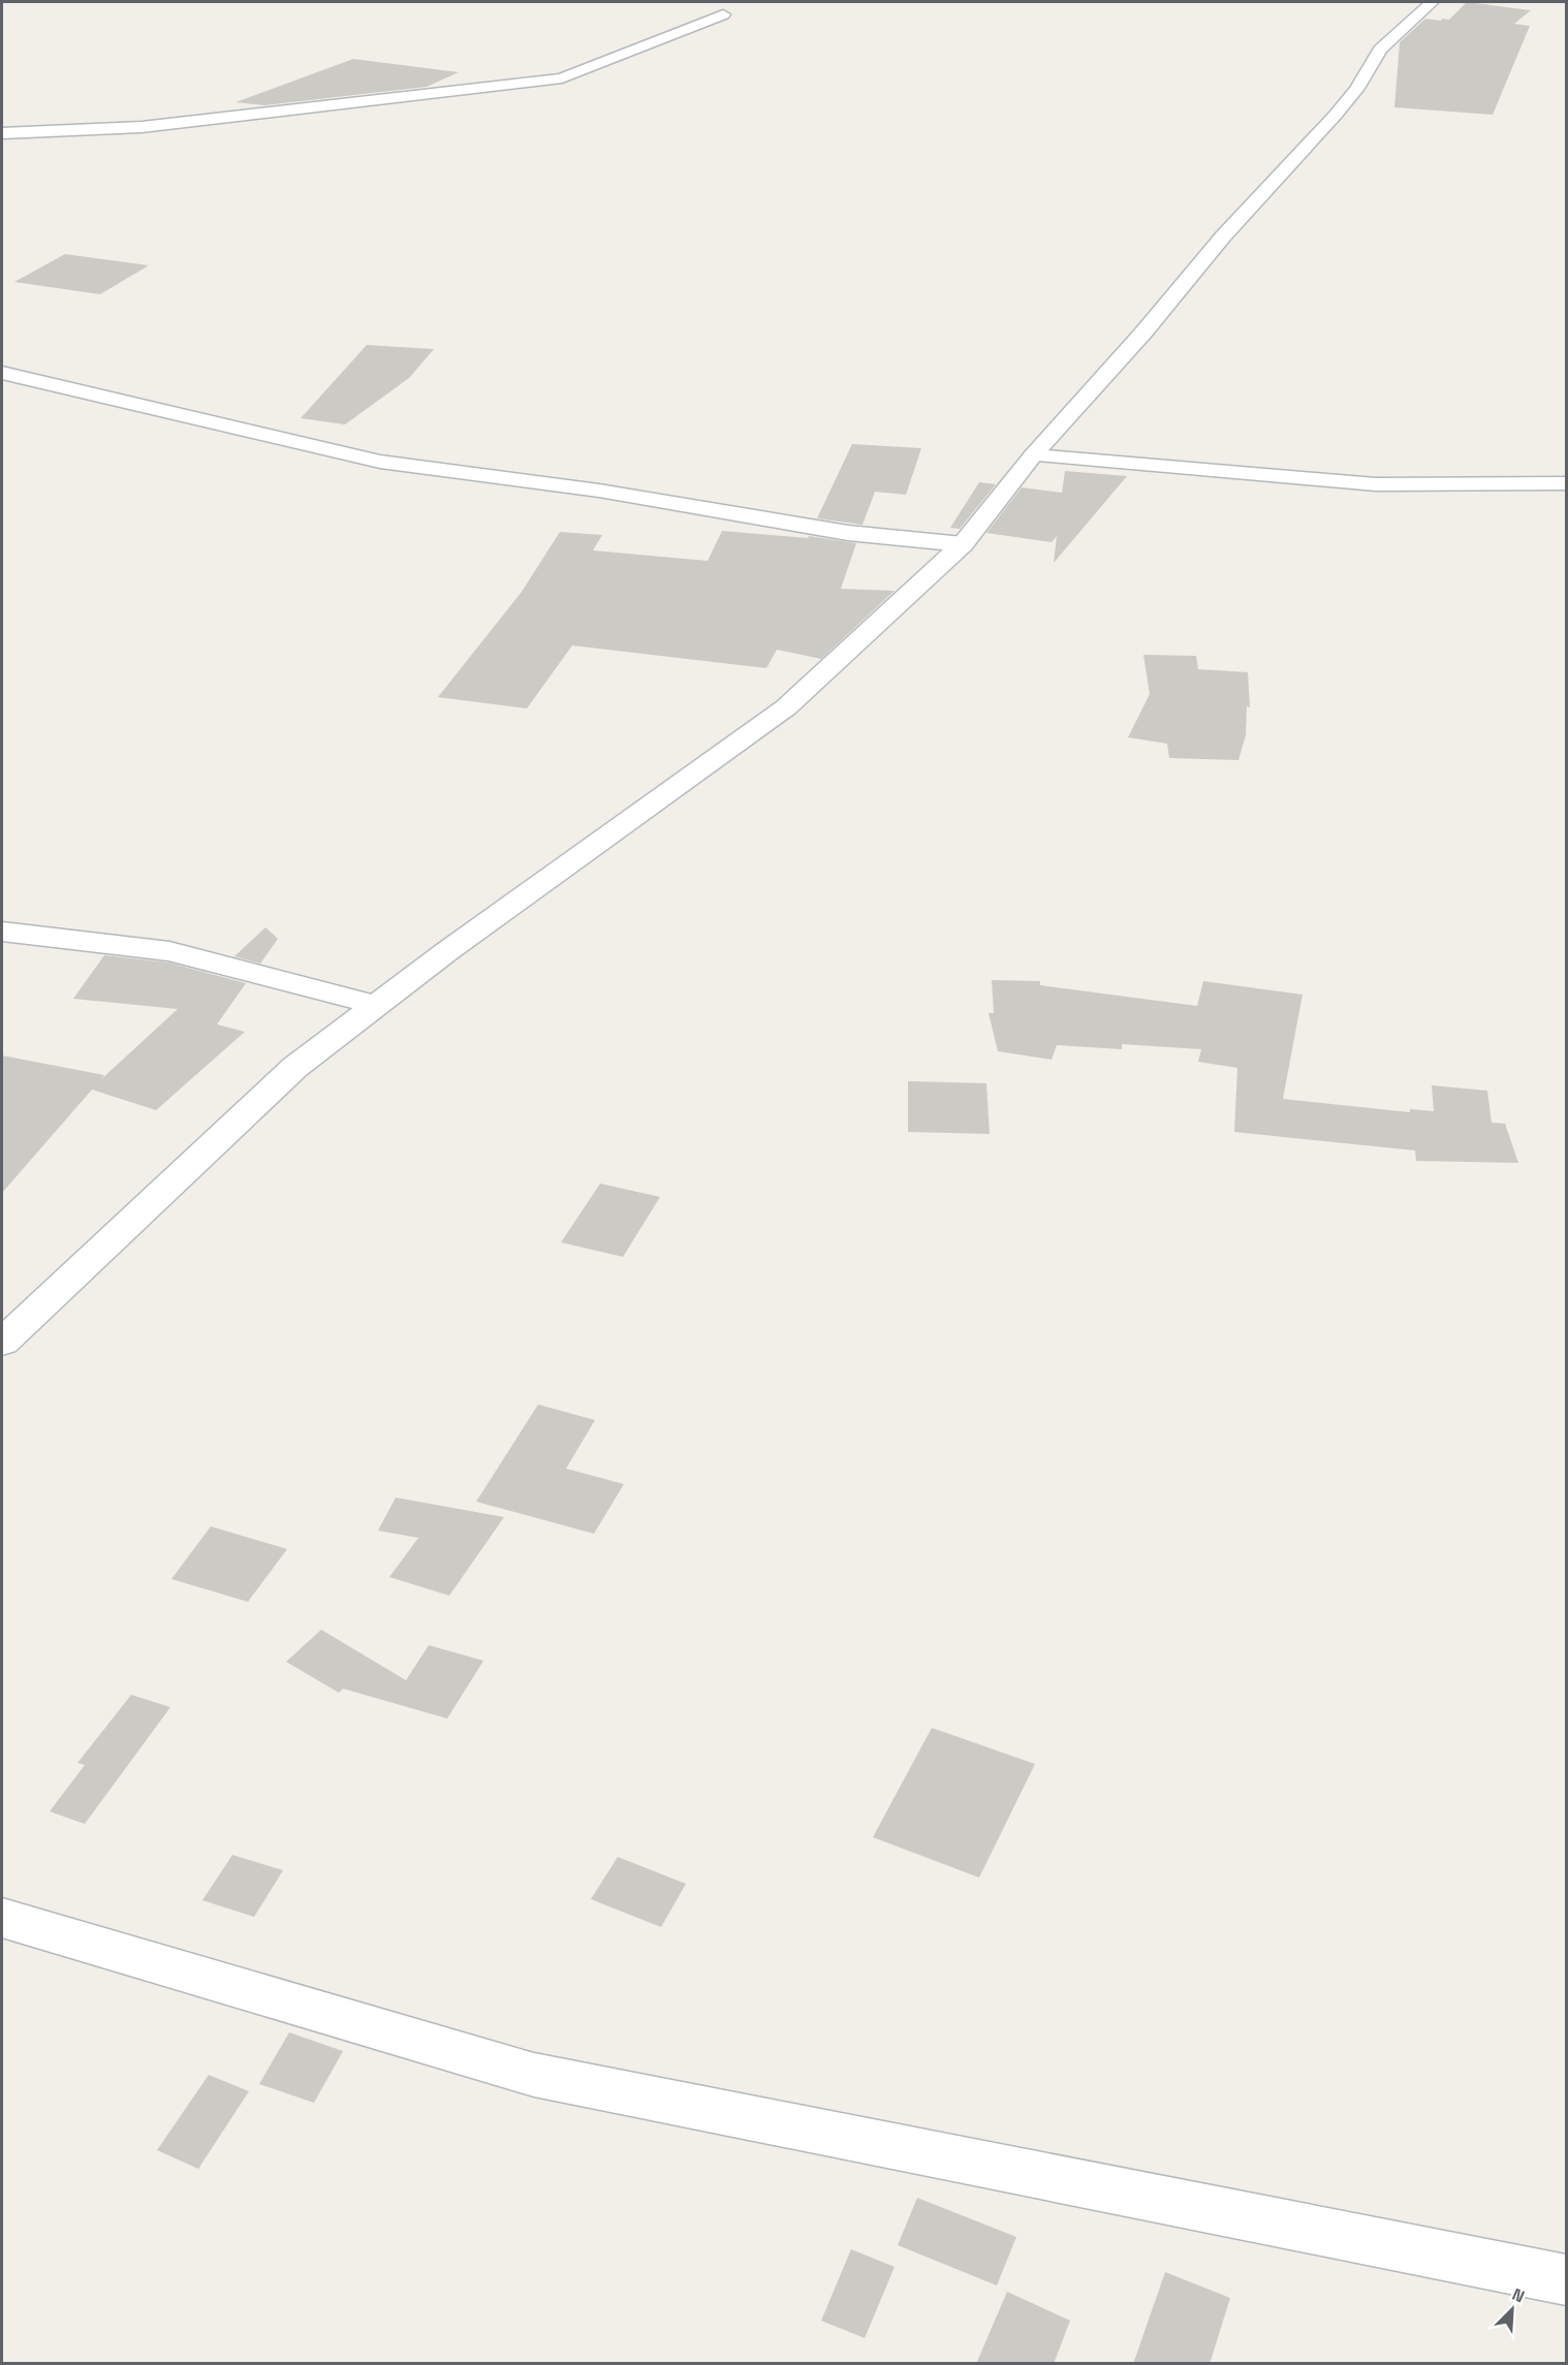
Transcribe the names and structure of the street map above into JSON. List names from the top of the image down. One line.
{"north":"top right"}
